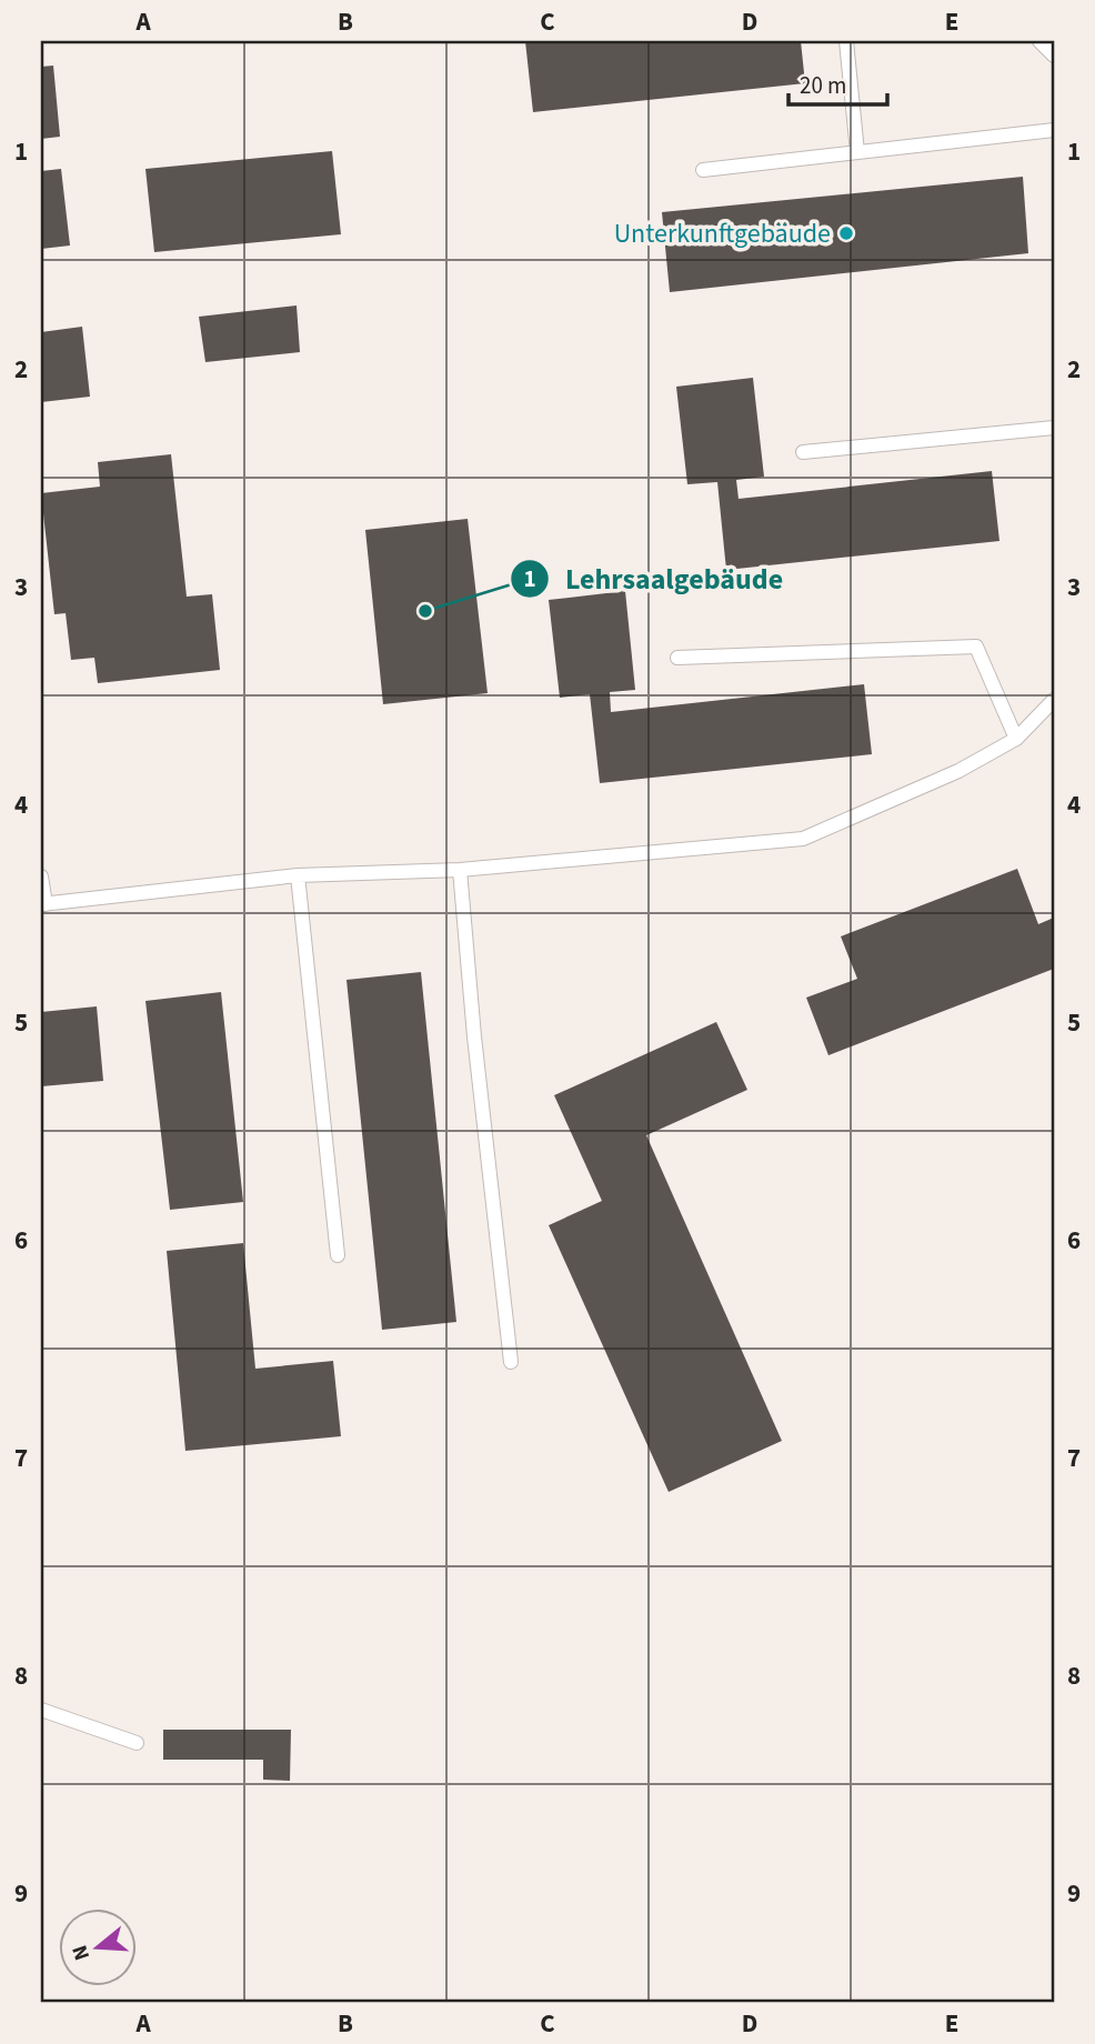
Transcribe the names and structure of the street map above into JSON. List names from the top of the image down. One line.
{"places":["Unterkunftgebäude","Lehrsaalgebäude"],"scale_bar":"20 m","north":"left","grid":{"columns":["A","B","C","D","E"],"rows":["1","2","3","4","5","6","7","8","9"]}}
